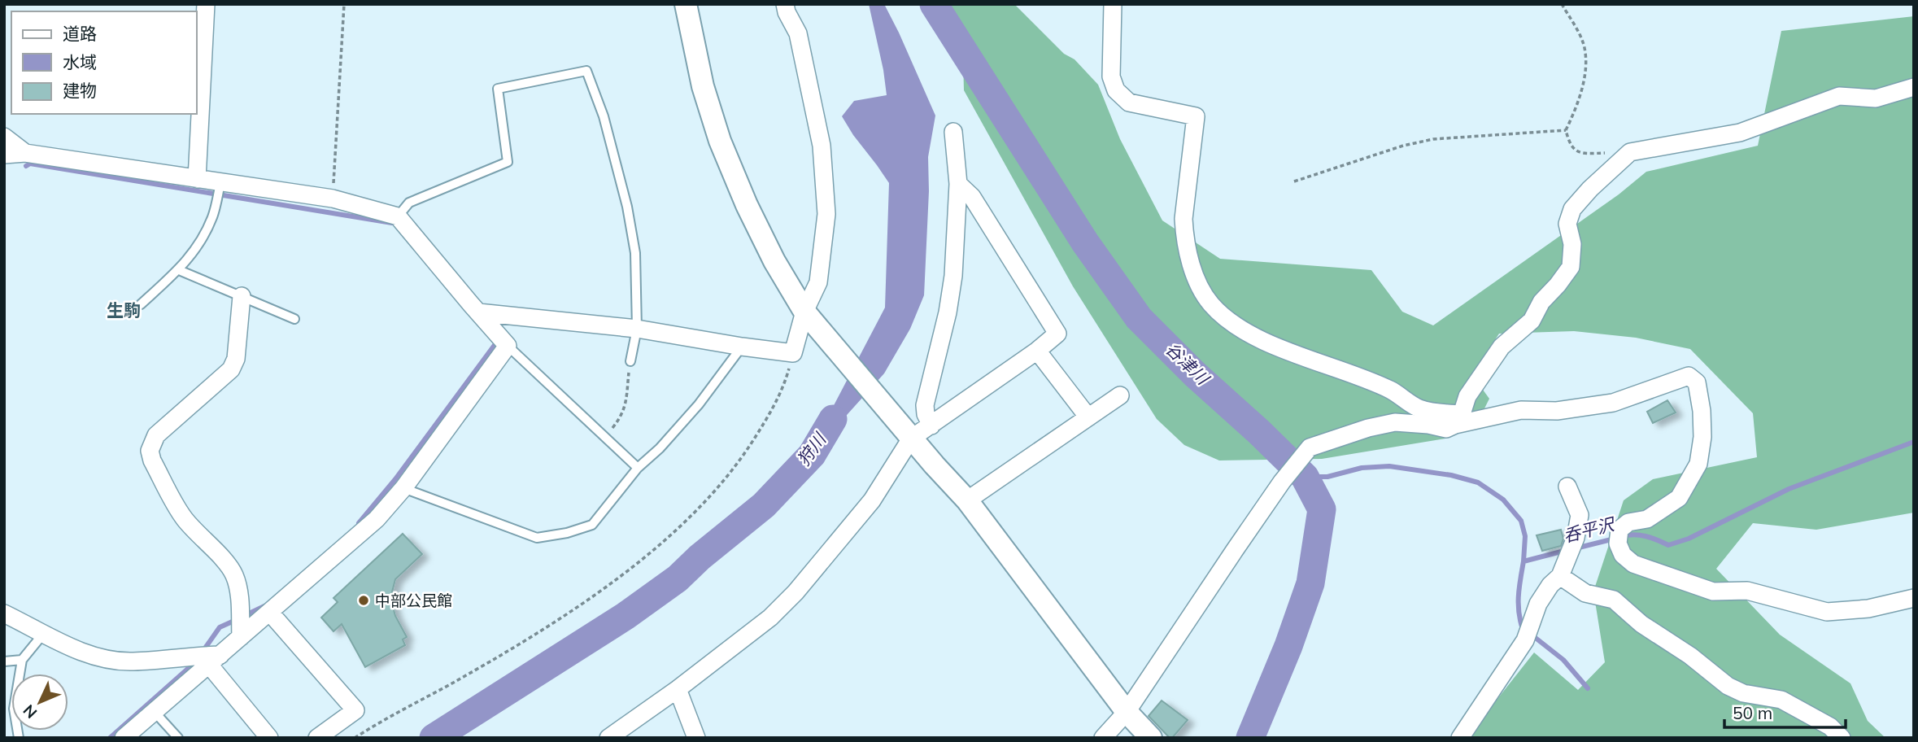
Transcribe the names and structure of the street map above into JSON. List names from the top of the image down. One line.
{"districts":["生駒"],"water":["谷津川","狩川","呑平沢"],"places":["中部公民館"],"legend":["道路","水域","建物"],"scale_bar":"50 m","north":"bottom left"}
